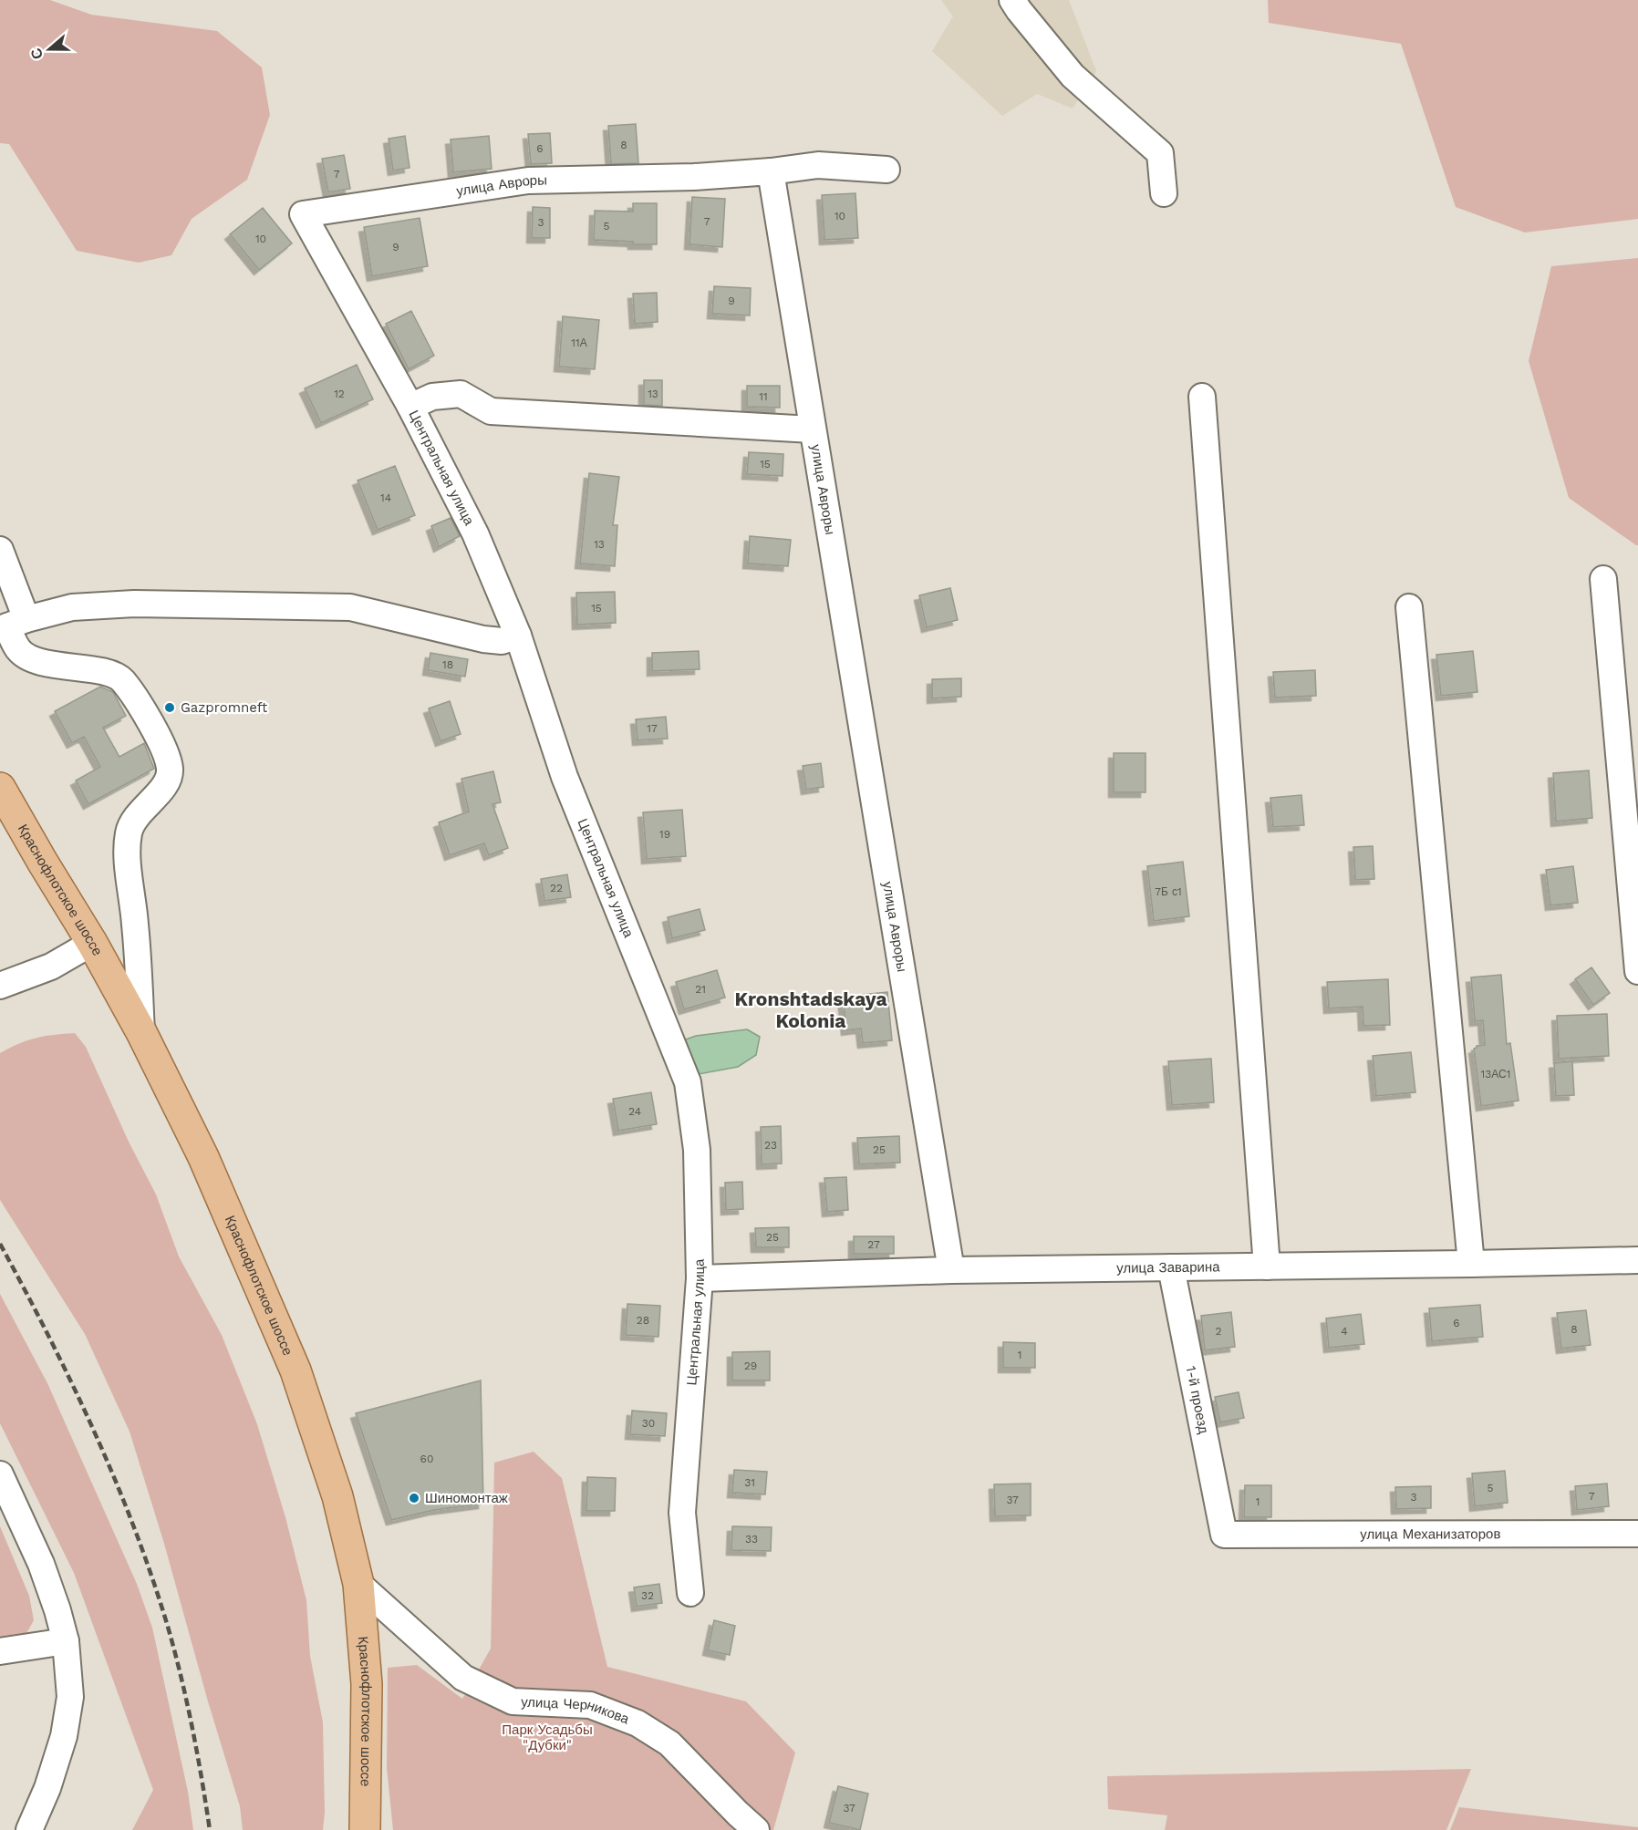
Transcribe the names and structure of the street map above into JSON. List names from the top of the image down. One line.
{"streets":{"main road":["Краснофлотское шоссе"],"street":["улица Авроры","Центральная улица","улица Заварина","1-й проезд","улица Механизаторов","улица Черникова"]},"crossings":[["улица Авроры","Центральная улица"],["улица Авроры","улица Заварина"],["Центральная улица","улица Заварина"],["Краснофлотское шоссе","улица Черникова"],["улица Заварина","1-й проезд"],["1-й проезд","улица Механизаторов"]],"districts":["Kronshtadskaya Kolonia"],"parks":["Парк Усадьбы \"Дубки\""],"places":["Gazpromneft","Шиномонтаж"],"house_numbers":["8","6","7","10","7","3","5","10","9","9","11А","12","13","11","15","14","13","15","18","17","19","22","7Б с1","21","13АС1","24","23","25","25","27","28","6","8","2","4","1","29","30","60","31","5","7","3","37","1","33","32","37"],"north":"left"}
